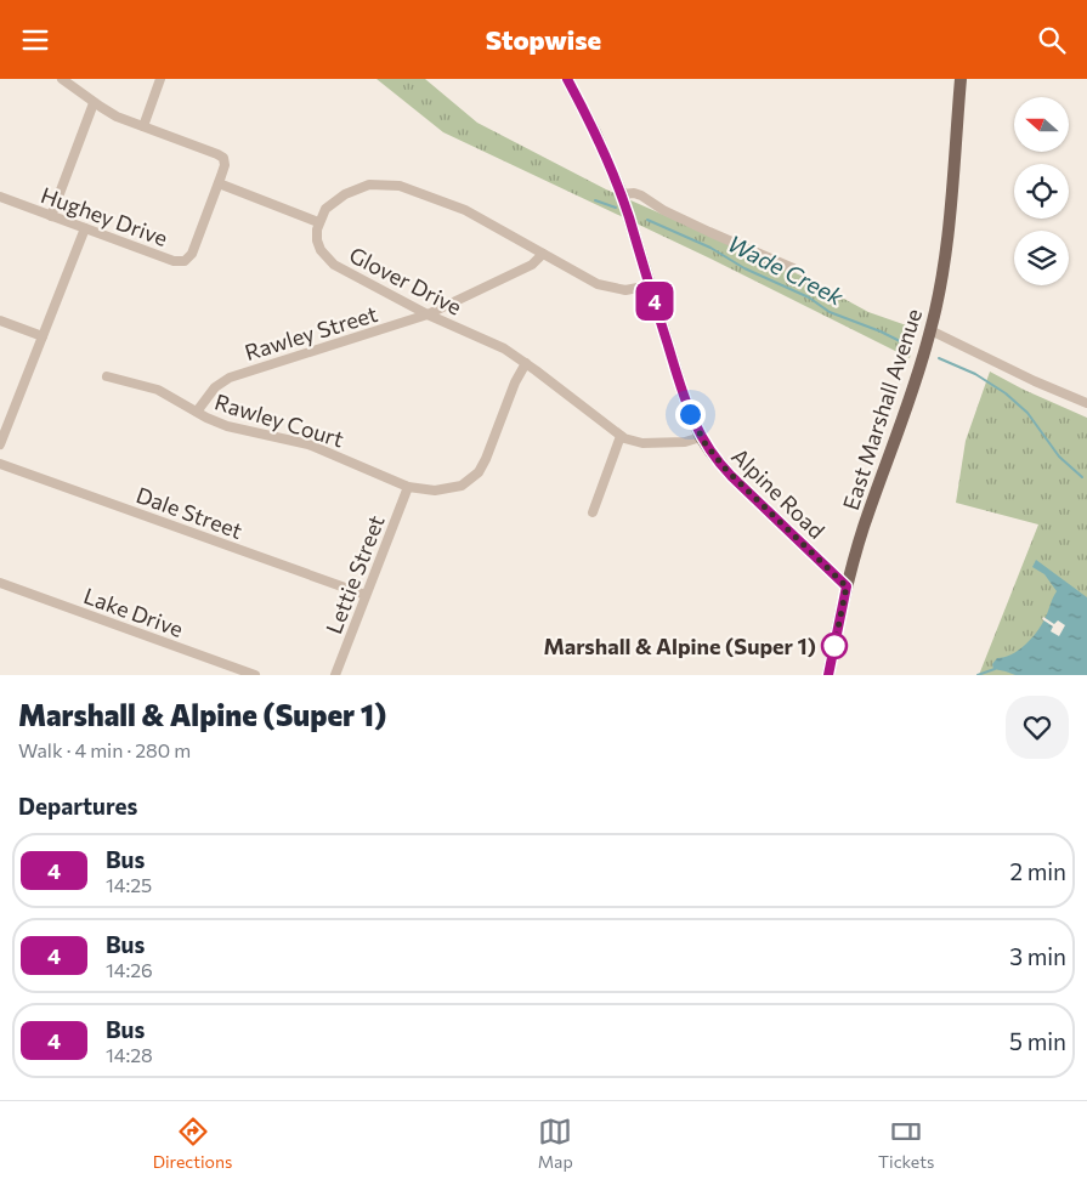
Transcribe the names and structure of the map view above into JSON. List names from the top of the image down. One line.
{"streets":{"main road":["East Marshall Avenue","Alpine Road"],"street":["Hughey Drive","Glover Drive","Rawley Street","Rawley Court","Dale Street","Lettie Street","Lake Drive"]},"crossings":[["Glover Drive","Rawley Street"],["Glover Drive","Rawley Court"],["Glover Drive","Alpine Road"],["Rawley Street","Rawley Court"],["East Marshall Avenue","Alpine Road"],["Rawley Court","Lettie Street"],["Dale Street","Lettie Street"]],"water":["Wade Creek"],"places":["Marshall & Alpine (Super 1)"],"lines":["bus line 4"],"north":"left","page":{"header":"Stopwise","on_map":"4","heading":[["Marshall & Alpine (Super 1)","Walk · 4 min · 280 m"],"Departures"],"list":[{"mark":"4","name":"Bus","note":"14:25","value":"2 min"},{"mark":"4","name":"Bus","note":"14:26","value":"3 min"},{"mark":"4","name":"Bus","note":"14:28","value":"5 min"}],"tabs":["Directions","Map","Tickets"]}}
